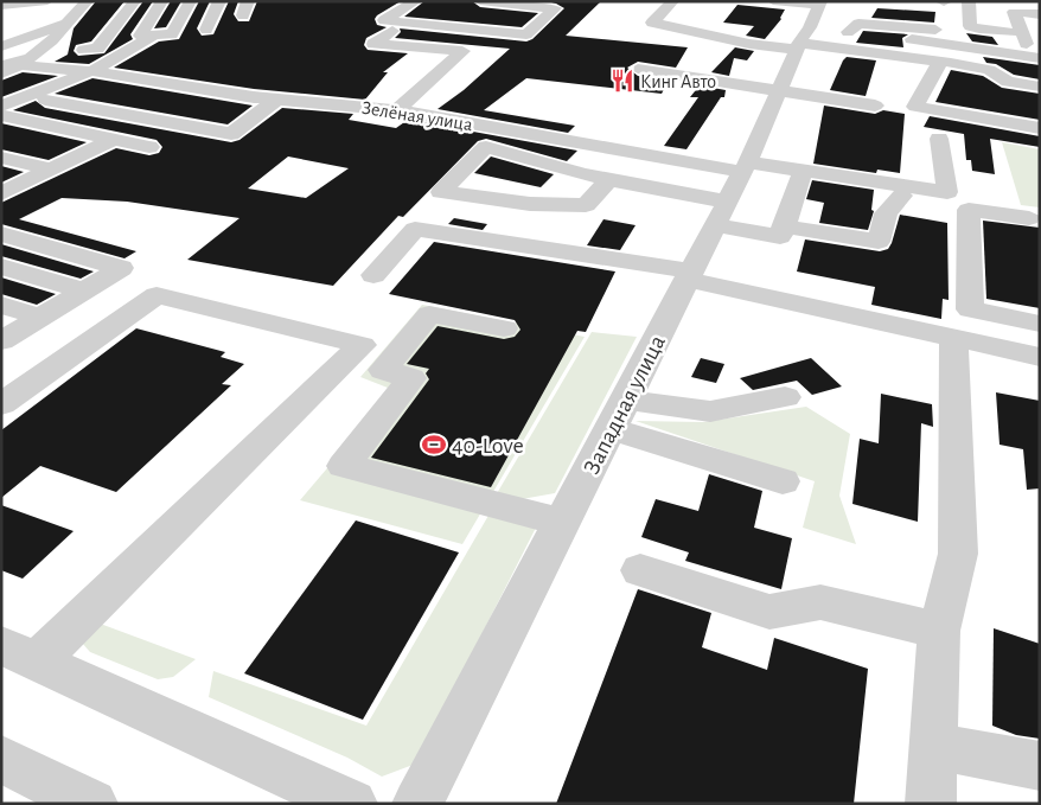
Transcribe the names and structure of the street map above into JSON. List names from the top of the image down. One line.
{"streets":{"street":["Зелёная улица","Западная улица"]},"crossings":[["Зелёная улица","Западная улица"]],"places":{"restaurant":["Кинг Авто"],"sports":["40-Love"]}}
